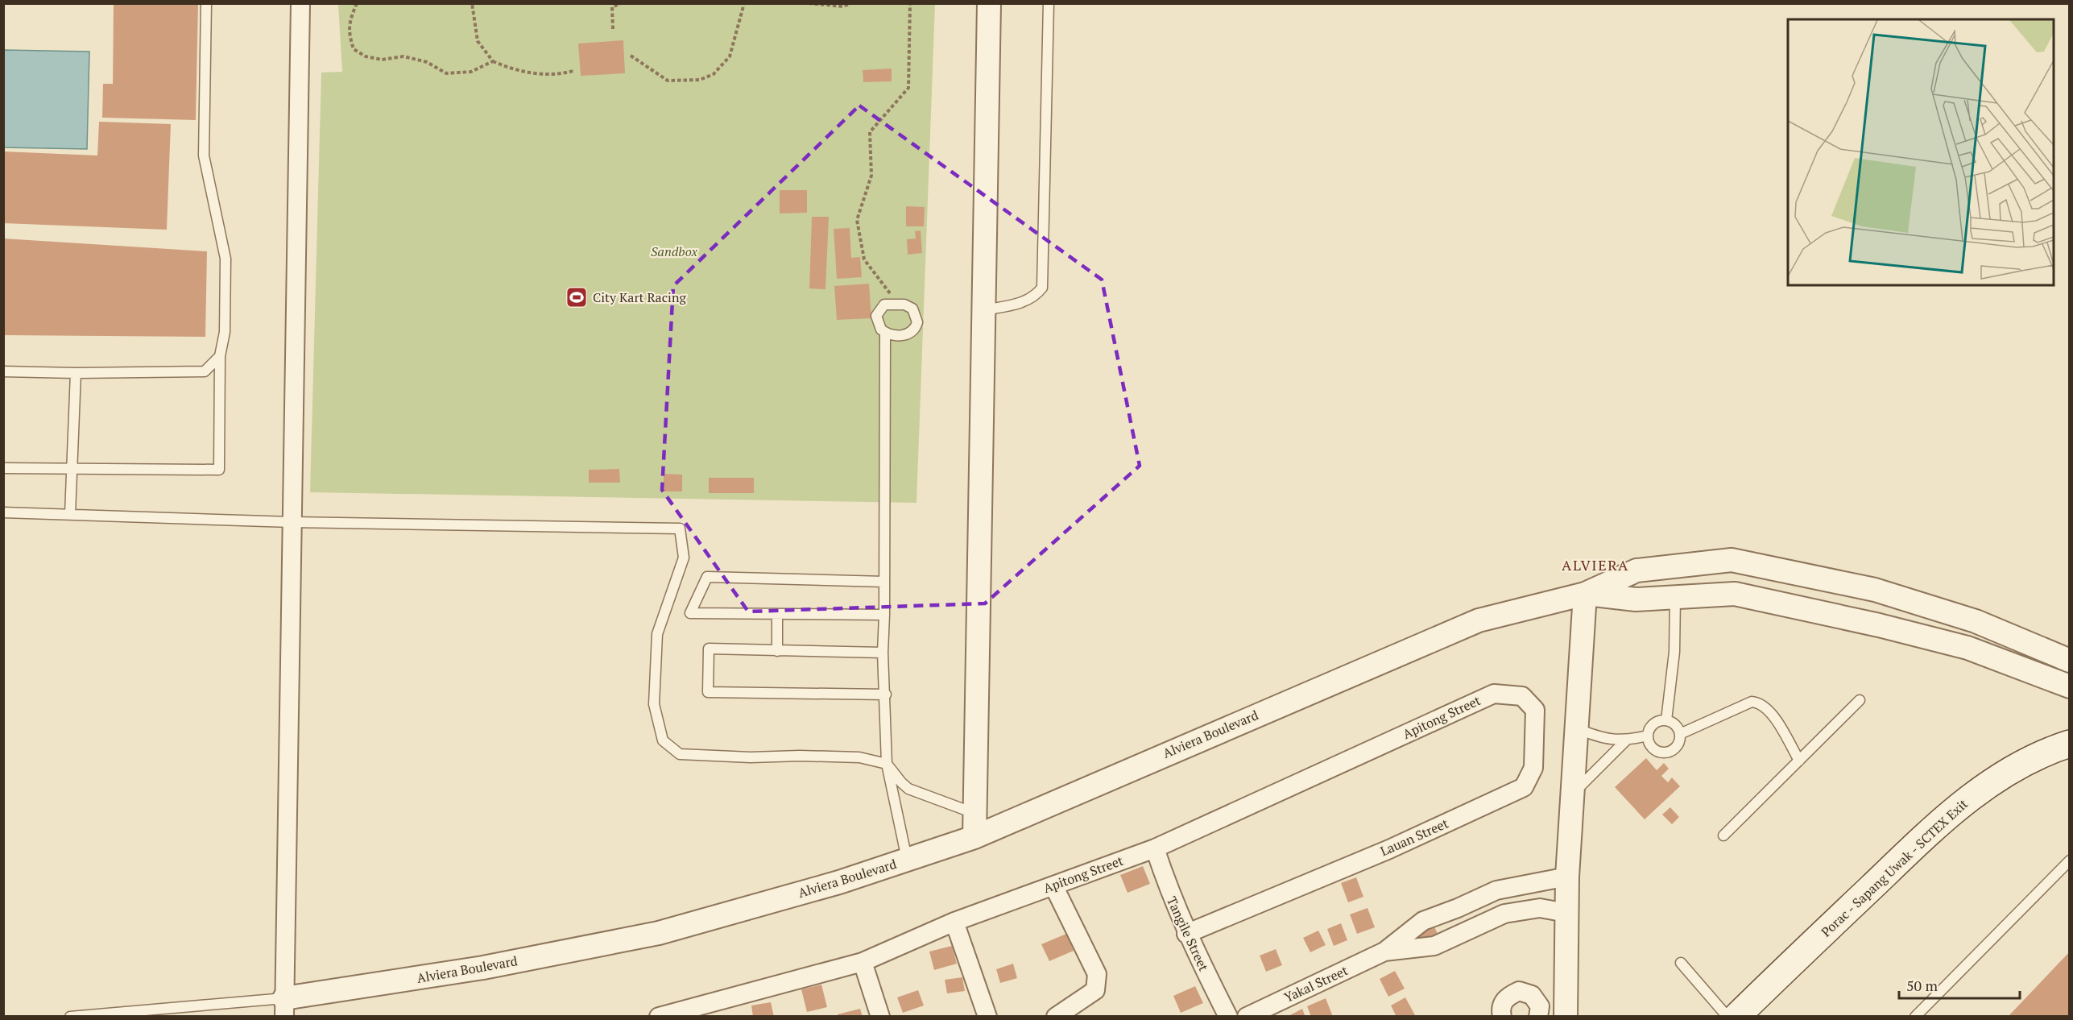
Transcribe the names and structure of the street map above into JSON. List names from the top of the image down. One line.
{"streets":{"main road":["Porac - Sapang Uwak - SCTEX Exit"],"street":["Apitong Street","Alviera Boulevard","Lauan Street","Tangile Street","Yakal Street"]},"crossings":[["Apitong Street","Lauan Street"],["Apitong Street","Tangile Street"],["Lauan Street","Tangile Street"]],"districts":["ALVIERA"],"parks":["Sandbox"],"places":{"sports":["City Kart Racing"]},"scale_bar":"50 m"}
